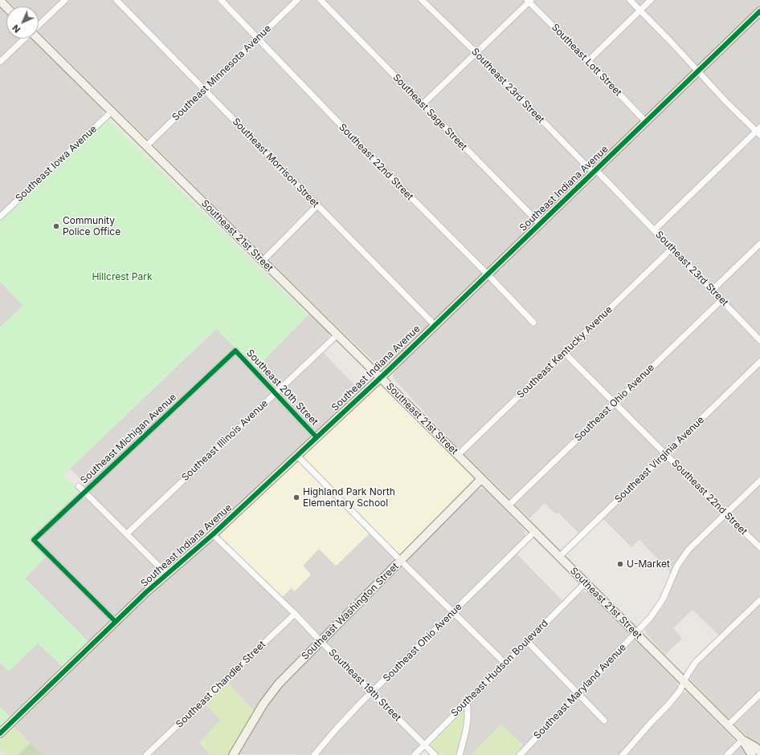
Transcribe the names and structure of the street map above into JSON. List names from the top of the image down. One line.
{"streets":{"street":["Southeast Lott Street","Southeast Minnesota Avenue","Southeast 23rd Street","Southeast Sage Street","Southeast 22nd Street","Southeast Morrison Street","Southeast Iowa Avenue","Southeast Indiana Avenue","Southeast 21st Street","Southeast Kentucky Avenue","Southeast 20th Street","Southeast Ohio Avenue","Southeast Michigan Avenue","Southeast Illinois Avenue","Southeast Virginia Avenue","Southeast Washington Street","Southeast Hudson Boulevard","Southeast Chandler Street","Southeast 19th Street","Southeast Maryland Avenue"]},"crossings":[["Southeast Lott Street","Southeast Indiana Avenue"],["Southeast Minnesota Avenue","Southeast 22nd Street"],["Southeast Minnesota Avenue","Southeast Morrison Street"],["Southeast Minnesota Avenue","Southeast 21st Street"],["Southeast 23rd Street","Southeast Indiana Avenue"],["Southeast 23rd Street","Southeast Kentucky Avenue"],["Southeast 23rd Street","Southeast Ohio Avenue"],["Southeast Sage Street","Southeast Indiana Avenue"],["Southeast 22nd Street","Southeast Indiana Avenue"],["Southeast 22nd Street","Southeast Kentucky Avenue"],["Southeast 22nd Street","Southeast Ohio Avenue"],["Southeast 22nd Street","Southeast Virginia Avenue"],["Southeast 22nd Street","Southeast Maryland Avenue"],["Southeast Morrison Street","Southeast Indiana Avenue"],["Southeast Iowa Avenue","Southeast 21st Street"],["Southeast Indiana Avenue","Southeast 21st Street"],["Southeast Indiana Avenue","Southeast 20th Street"],["Southeast Indiana Avenue","Southeast Michigan Avenue"],["Southeast Indiana Avenue","Southeast 19th Street"],["Southeast 21st Street","Southeast Kentucky Avenue"],["Southeast 21st Street","Southeast Ohio Avenue"],["Southeast 21st Street","Southeast Illinois Avenue"],["Southeast 21st Street","Southeast Virginia Avenue"],["Southeast 21st Street","Southeast Washington Street"],["Southeast 21st Street","Southeast Hudson Boulevard"],["Southeast 21st Street","Southeast Maryland Avenue"],["Southeast 20th Street","Southeast Michigan Avenue"],["Southeast 20th Street","Southeast Illinois Avenue"],["Southeast Ohio Avenue","Southeast 19th Street"],["Southeast Washington Street","Southeast 19th Street"],["Southeast Hudson Boulevard","Southeast 19th Street"],["Southeast Chandler Street","Southeast 19th Street"]],"parks":["Hillcrest Park"],"places":["Community Police Office","Highland Park North Elementary School","U-Market"],"north":"bottom left"}
